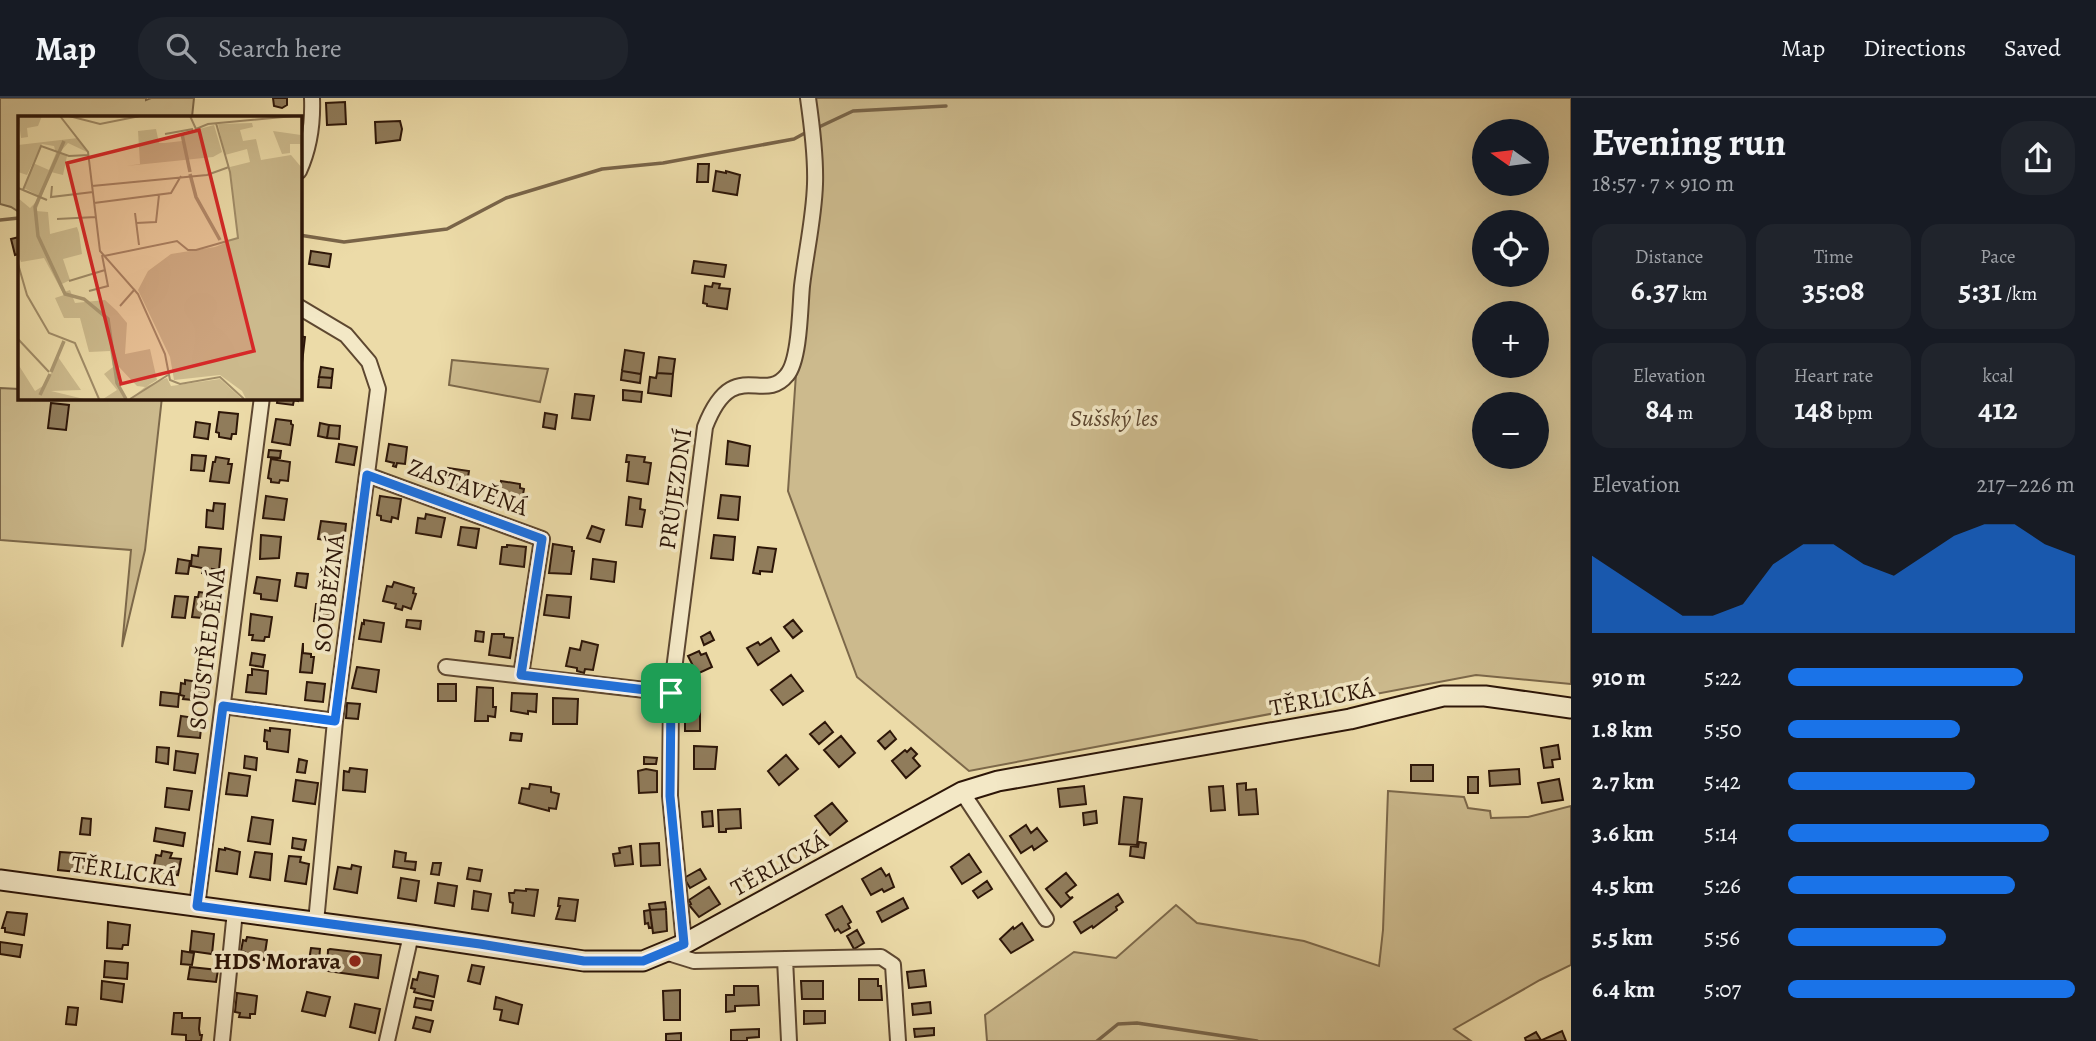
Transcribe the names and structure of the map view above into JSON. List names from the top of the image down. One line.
{"streets":{"main road":["TĚRLICKÁ"],"street":["ZASTAVĚNÁ","PRŮJEZDNÍ","SOUBĚŽNÁ","SOUSTŘEDĚNÁ"]},"crossings":[["ZASTAVĚNÁ","SOUBĚŽNÁ"],["PRŮJEZDNÍ","TĚRLICKÁ"],["SOUBĚŽNÁ","TĚRLICKÁ"],["SOUSTŘEDĚNÁ","TĚRLICKÁ"]],"parks":["Sušský les"],"places":["HDS Morava"],"north":"left","page":{"header":"Map","search":"Search here","nav":["Map","Directions","Saved"],"heading":["Evening run","18:57 · 7 × 910 m"],"map_buttons":["+","−"],"stats":[["Distance","6.37 km"],["Time","35:08"],["Pace","5:31 /km"],["Elevation","84 m"],["Heart rate","148 bpm"],["kcal","412"]],"chart":["Elevation","217–226 m"],"list":[{"name":"910 m","note":"5:22"},{"name":"1.8 km","note":"5:50"},{"name":"2.7 km","note":"5:42"},{"name":"3.6 km","note":"5:14"},{"name":"4.5 km","note":"5:26"},{"name":"5.5 km","note":"5:56"},{"name":"6.4 km","note":"5:07"}]}}
